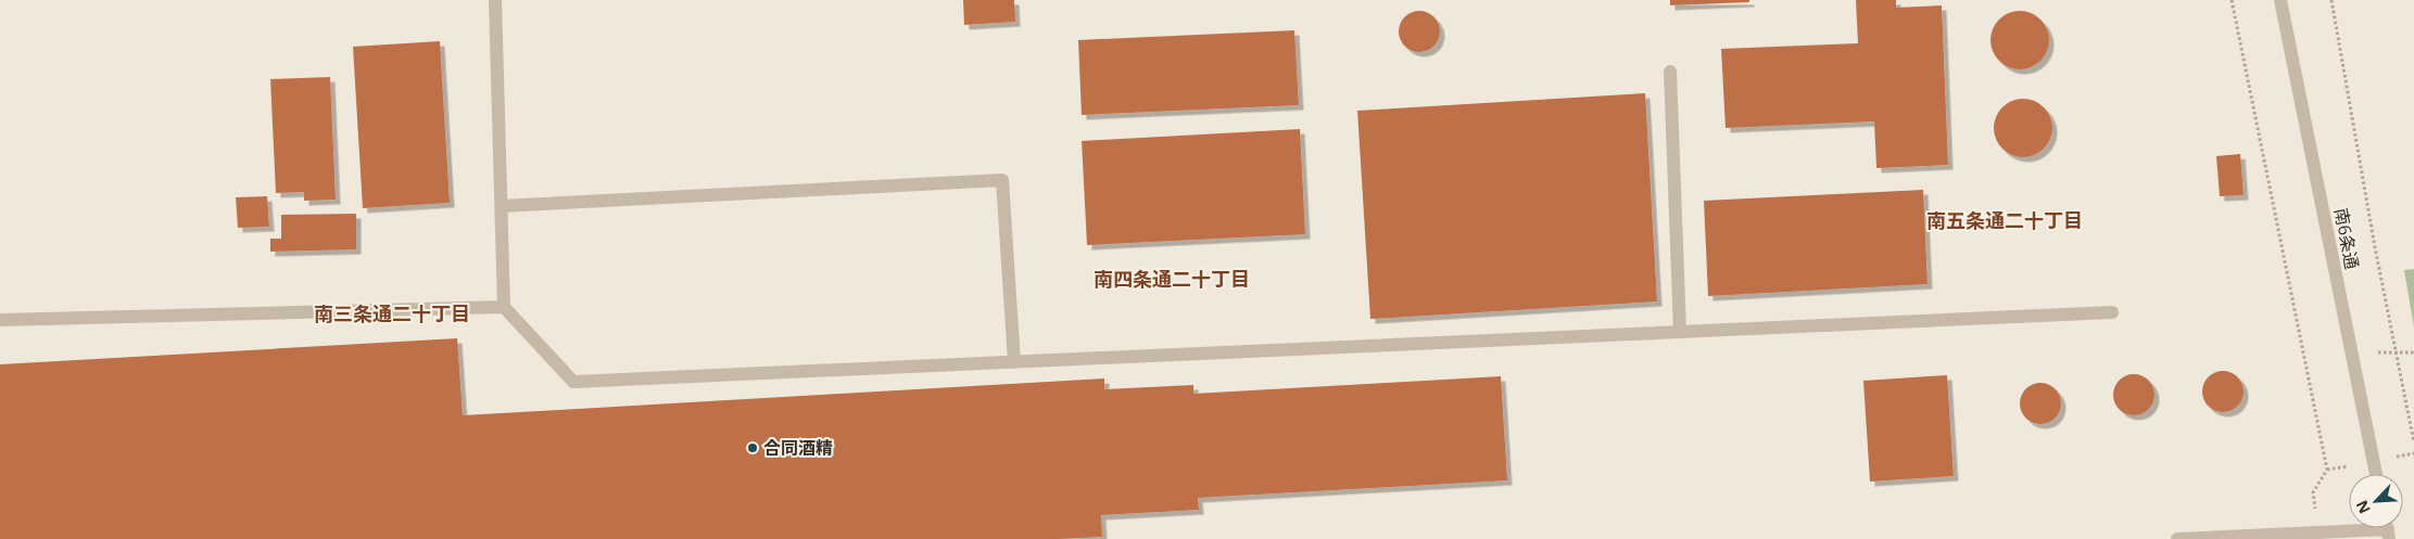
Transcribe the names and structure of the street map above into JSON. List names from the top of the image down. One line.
{"streets":{"street":["南6条通"]},"districts":["南五条通二十丁目","南四条通二十丁目","南三条通二十丁目"],"places":["合同酒精"],"north":"bottom left"}
